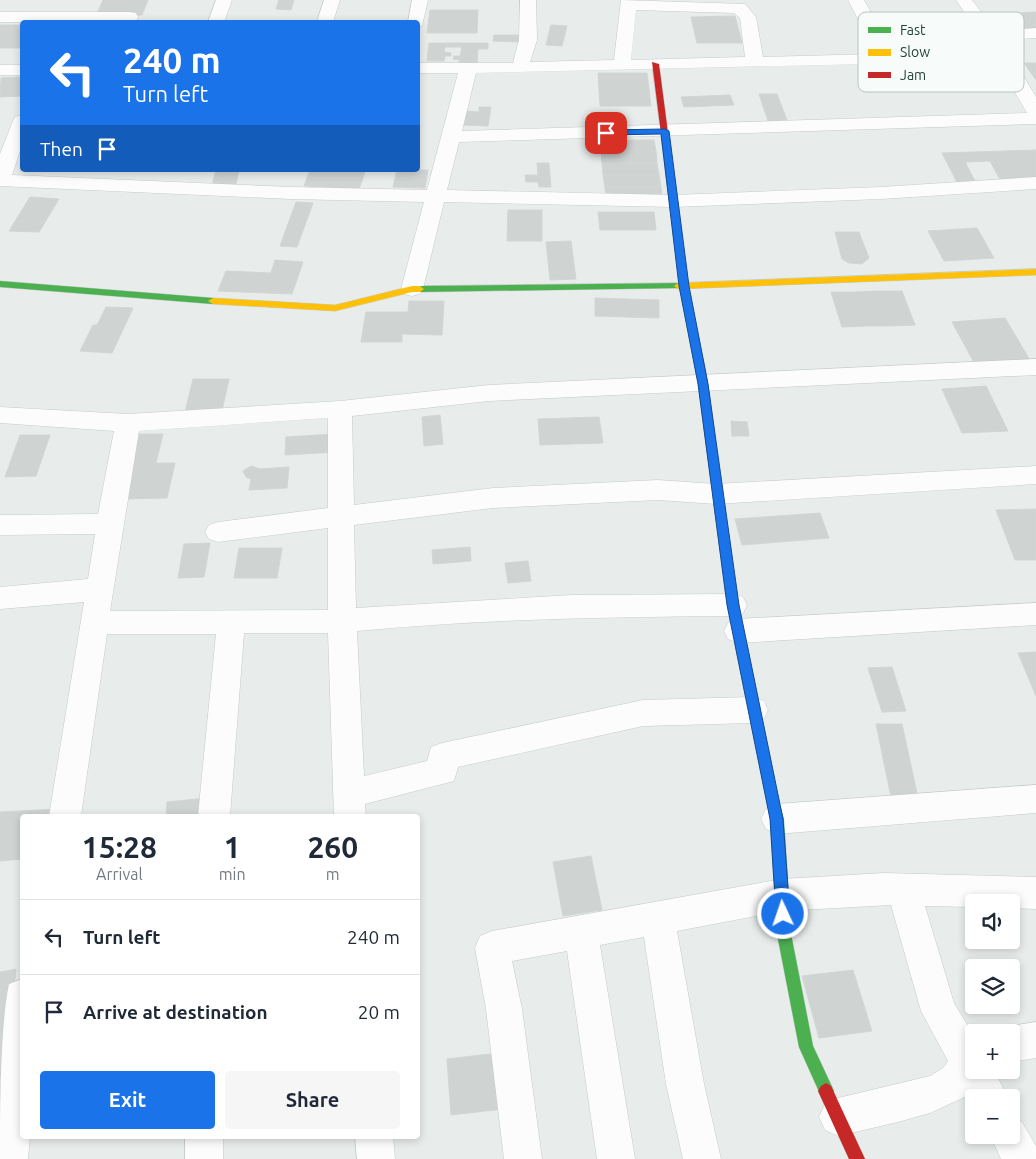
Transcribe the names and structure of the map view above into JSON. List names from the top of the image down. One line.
{"legend":["Fast","Slow","Jam"],"page":{"turn":["240 m","Turn left"],"then":"Then","eta":["15:28","Arrival","1","min","260","m"],"map_buttons":["+","−"],"list":[{"name":"Turn left","value":"240 m"},{"name":"Arrive at destination","value":"20 m"}],"buttons":["Exit","Share"]}}
